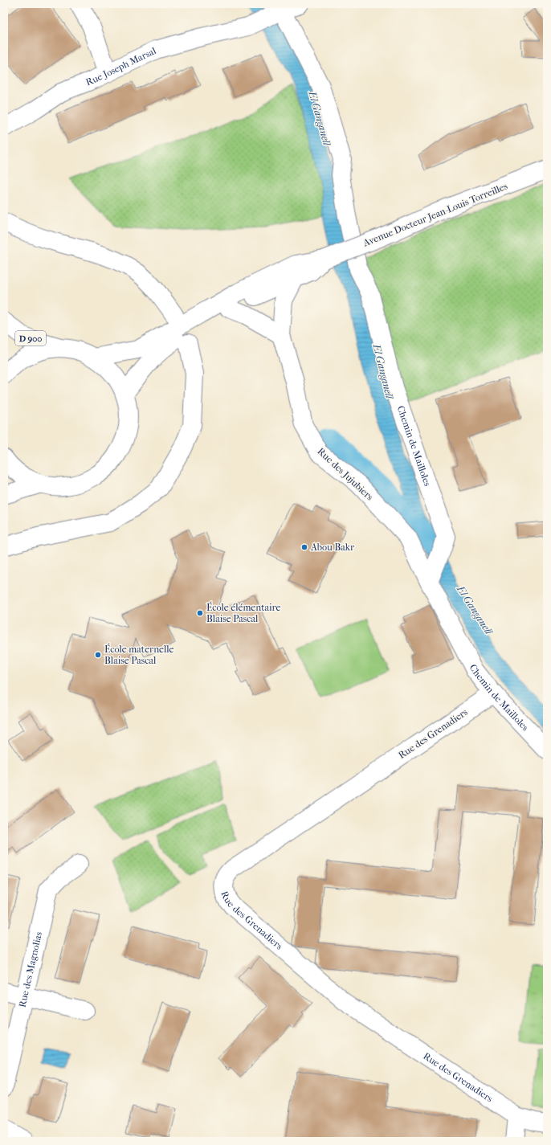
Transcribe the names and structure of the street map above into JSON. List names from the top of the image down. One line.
{"streets":{"main road":["Rue Joseph Marsal","Avenue Docteur Jean-Louis Torreilles","D 900","Chemin de Mailloles","Rue des Jujubiers","Rue des Grenadiers","Rue des Magnolias"]},"crossings":[["Rue Joseph Marsal","Chemin de Mailloles"],["Chemin de Mailloles","Rue des Jujubiers"],["Chemin de Mailloles","Rue des Grenadiers"]],"water":["El Ganganell"],"places":["Abou Bakr","École élémentaire Blaise Pascal","École maternelle Blaise Pascal"]}
